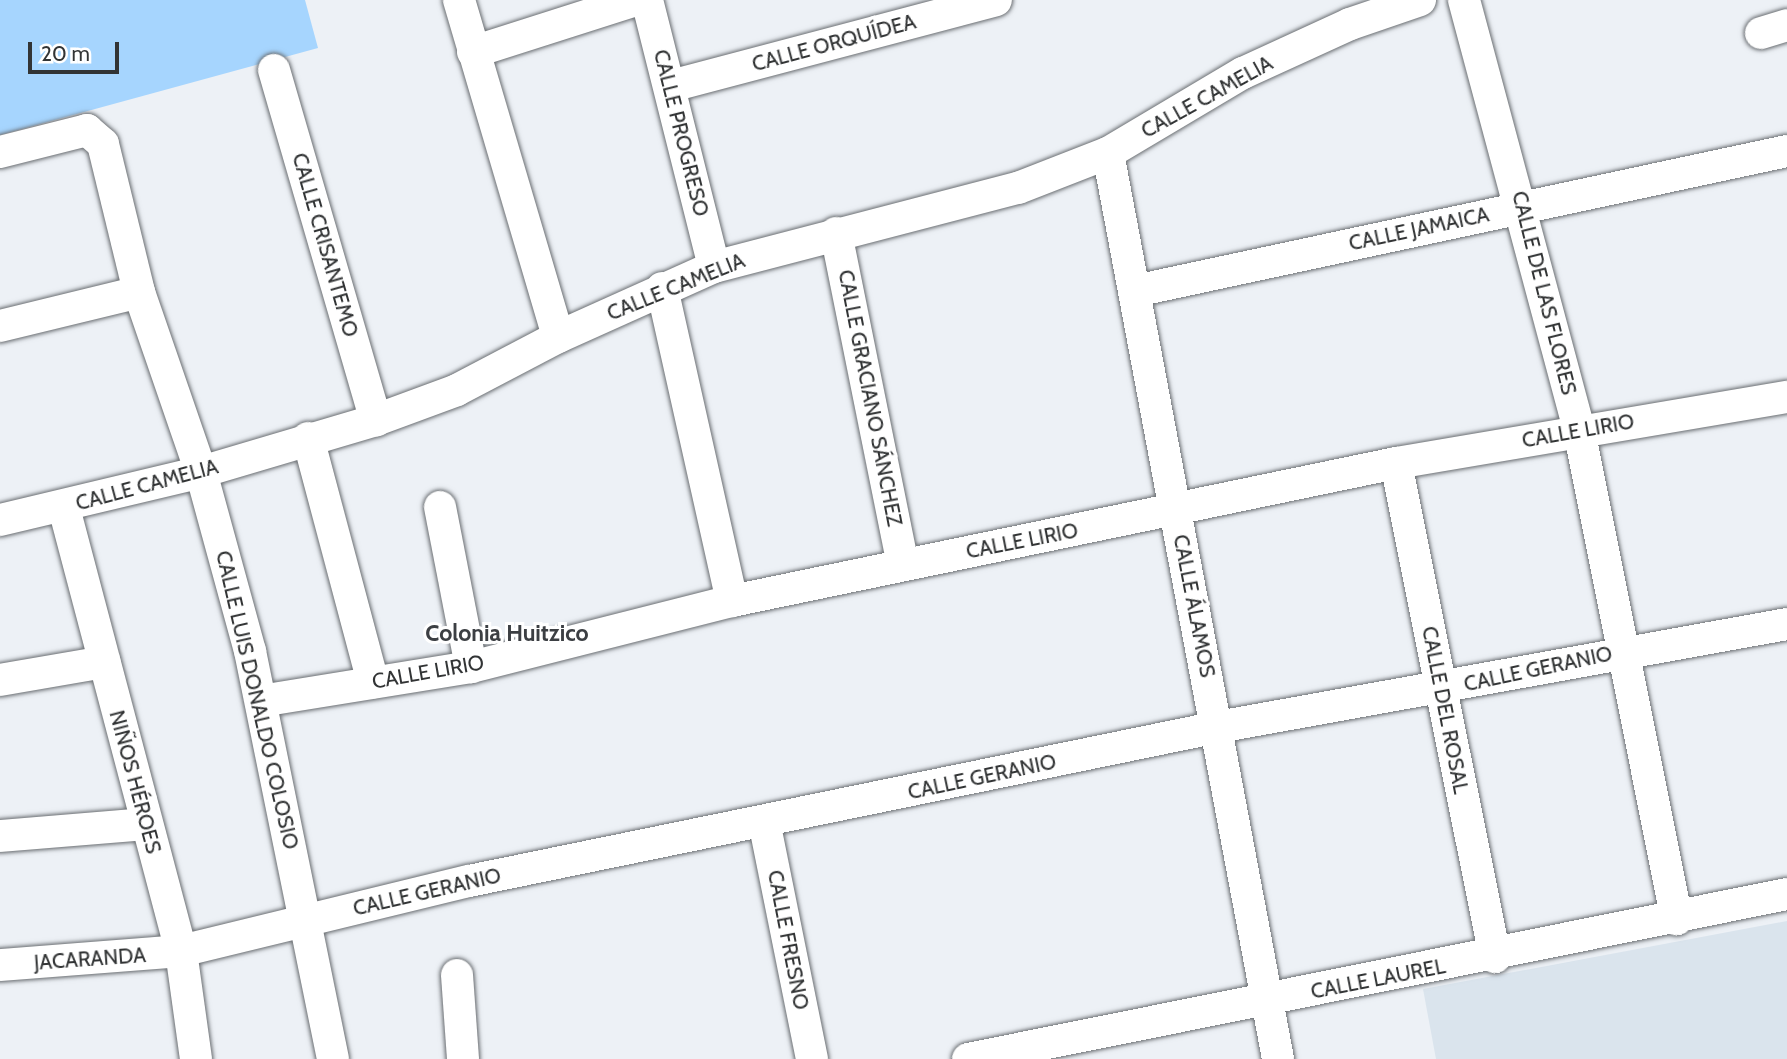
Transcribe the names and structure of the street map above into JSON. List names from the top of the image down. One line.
{"streets":{"street":["CALLE ORQUÍDEA","CALLE CAMELIA","CALLE PROGRESO","CALLE JAMAICA","CALLE CRISANTEMO","CALLE DE LAS FLORES","CALLE GRACIANO SÁNCHEZ","CALLE LIRIO","CALLE ÁLAMOS","CALLE GERANIO","CALLE LUIS DONALDO COLOSIO","CALLE DEL ROSAL","NIÑOS HÉROES","CALLE FRESNO","JACARANDA","CALLE LAUREL"]},"crossings":[["CALLE ORQUÍDEA","CALLE PROGRESO"],["CALLE CAMELIA","CALLE PROGRESO"],["CALLE CAMELIA","CALLE CRISANTEMO"],["CALLE CAMELIA","CALLE GRACIANO SÁNCHEZ"],["CALLE CAMELIA","CALLE ÁLAMOS"],["CALLE CAMELIA","CALLE LUIS DONALDO COLOSIO"],["CALLE CAMELIA","NIÑOS HÉROES"],["CALLE JAMAICA","CALLE DE LAS FLORES"],["CALLE JAMAICA","CALLE ÁLAMOS"],["CALLE DE LAS FLORES","CALLE LIRIO"],["CALLE DE LAS FLORES","CALLE GERANIO"],["CALLE DE LAS FLORES","CALLE LAUREL"],["CALLE GRACIANO SÁNCHEZ","CALLE LIRIO"],["CALLE LIRIO","CALLE ÁLAMOS"],["CALLE LIRIO","CALLE LUIS DONALDO COLOSIO"],["CALLE LIRIO","CALLE DEL ROSAL"],["CALLE ÁLAMOS","CALLE GERANIO"],["CALLE ÁLAMOS","CALLE LAUREL"],["CALLE GERANIO","CALLE LUIS DONALDO COLOSIO"],["CALLE GERANIO","CALLE DEL ROSAL"],["CALLE GERANIO","NIÑOS HÉROES"],["CALLE GERANIO","CALLE FRESNO"],["CALLE GERANIO","JACARANDA"],["CALLE DEL ROSAL","CALLE LAUREL"],["NIÑOS HÉROES","JACARANDA"]],"districts":["Colonia Huitzico"],"scale_bar":"20 m"}
